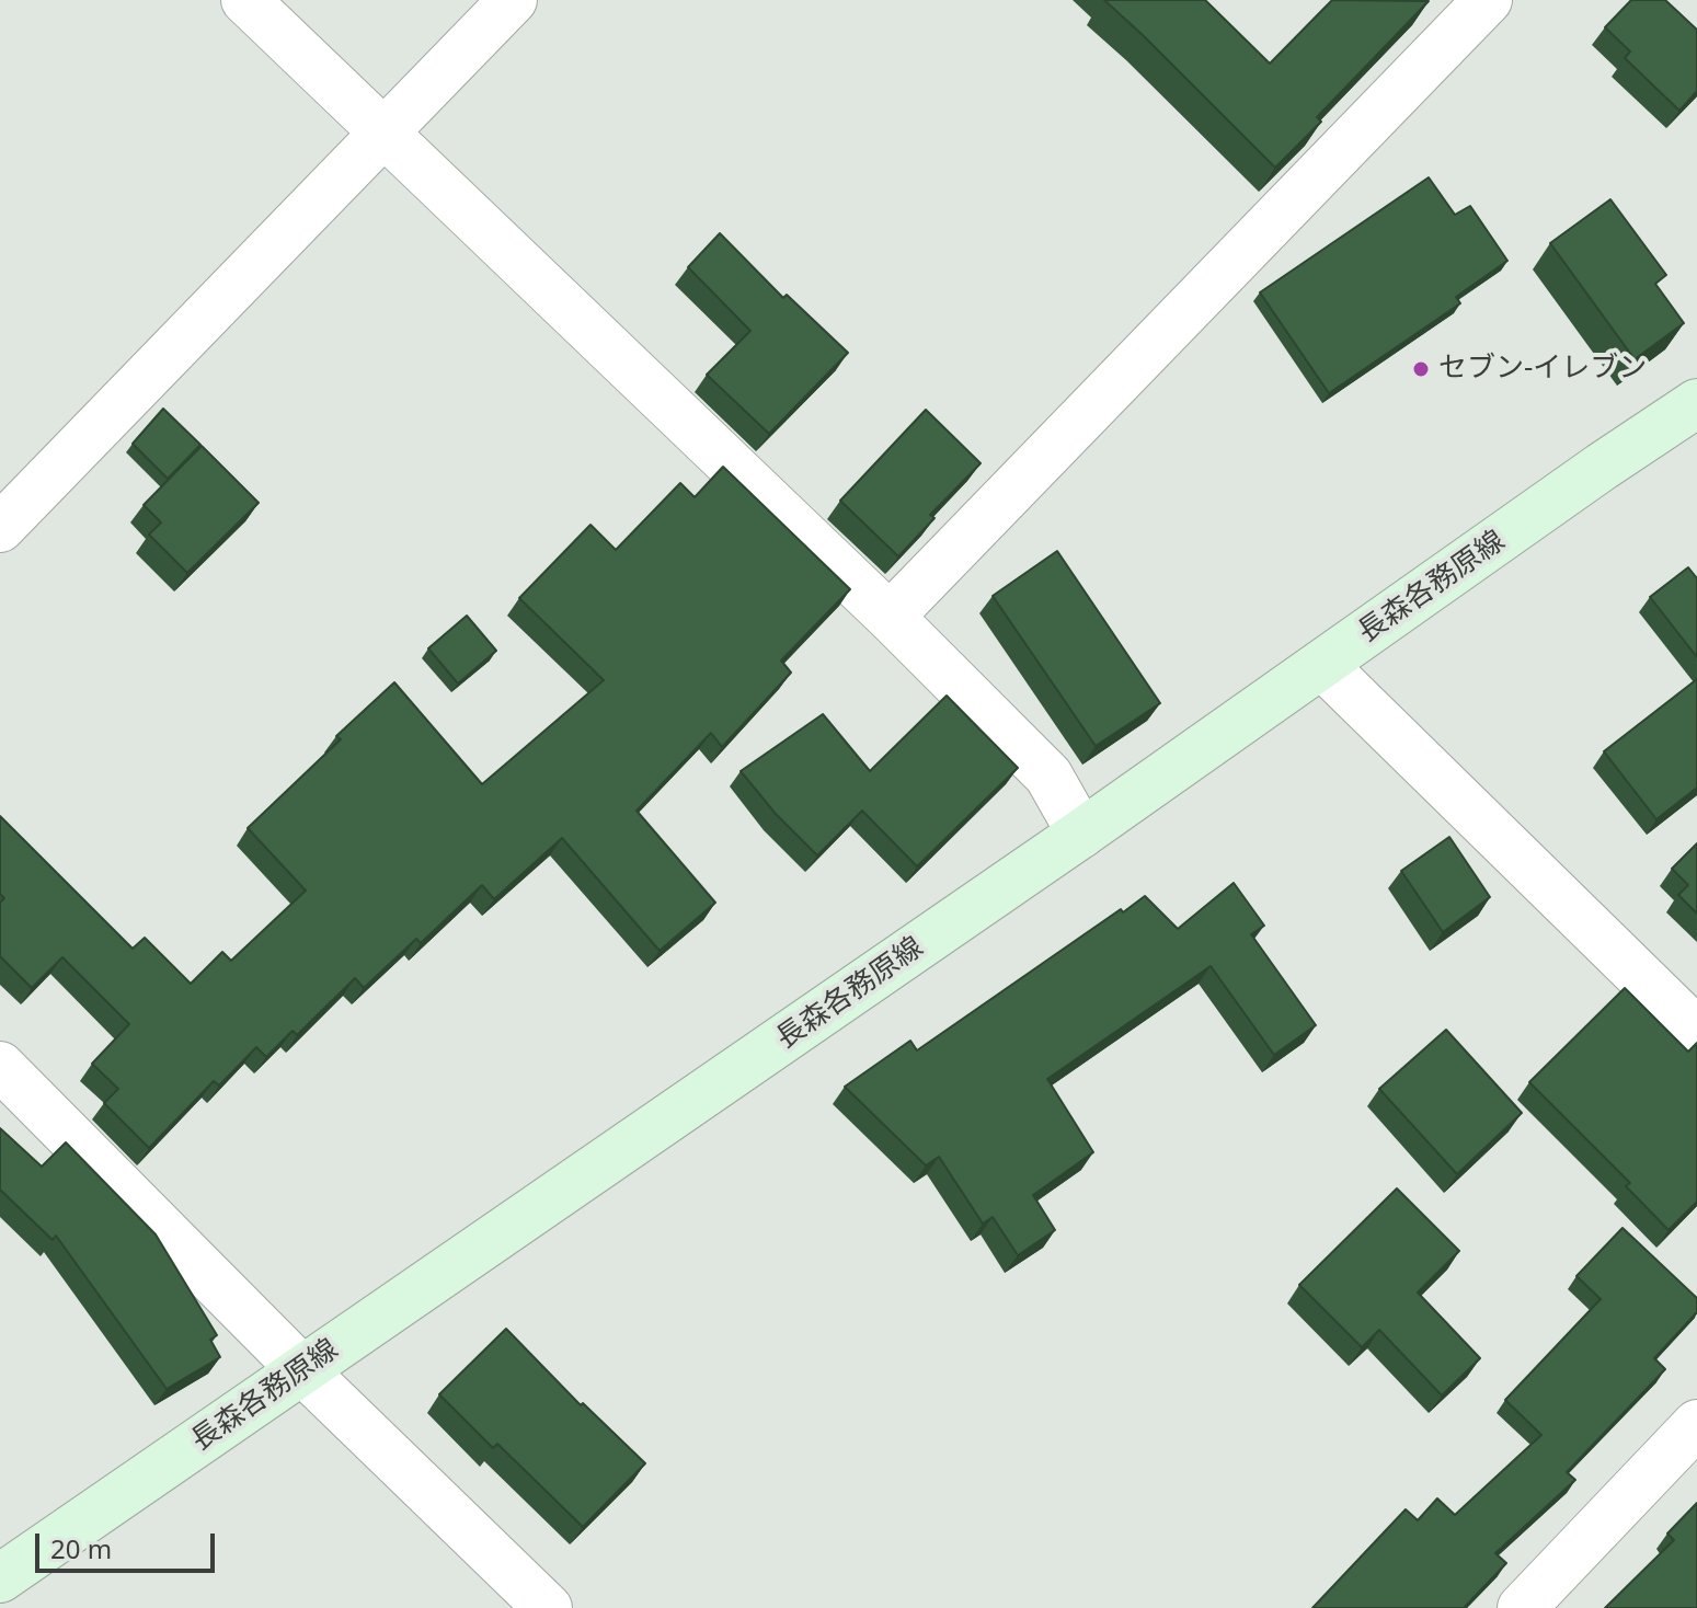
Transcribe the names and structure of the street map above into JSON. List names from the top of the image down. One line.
{"streets":{"main road":["長森各務原線"]},"places":["セブン-イレブン"],"scale_bar":"20 m"}
